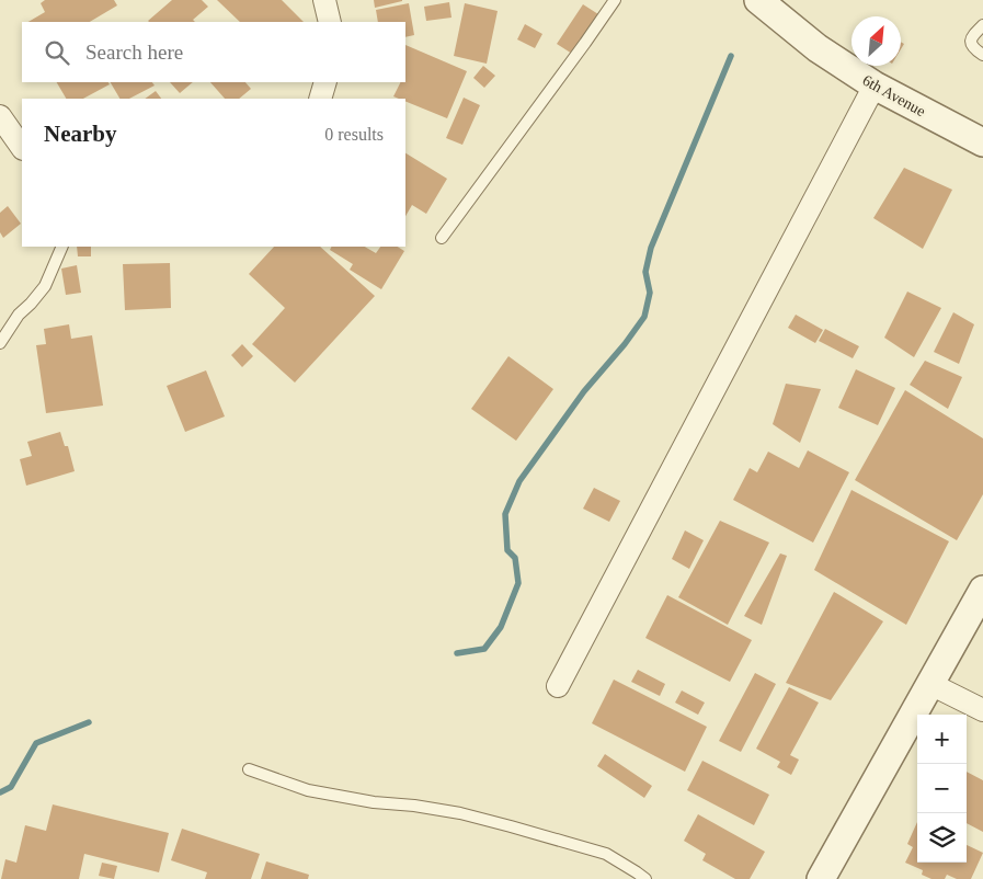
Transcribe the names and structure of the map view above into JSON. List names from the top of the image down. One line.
{"streets":{"street":["6th Avenue"]},"north":"top right","page":{"search":"Search here","heading":["Nearby","0 results"],"map_buttons":["+","−"]}}
